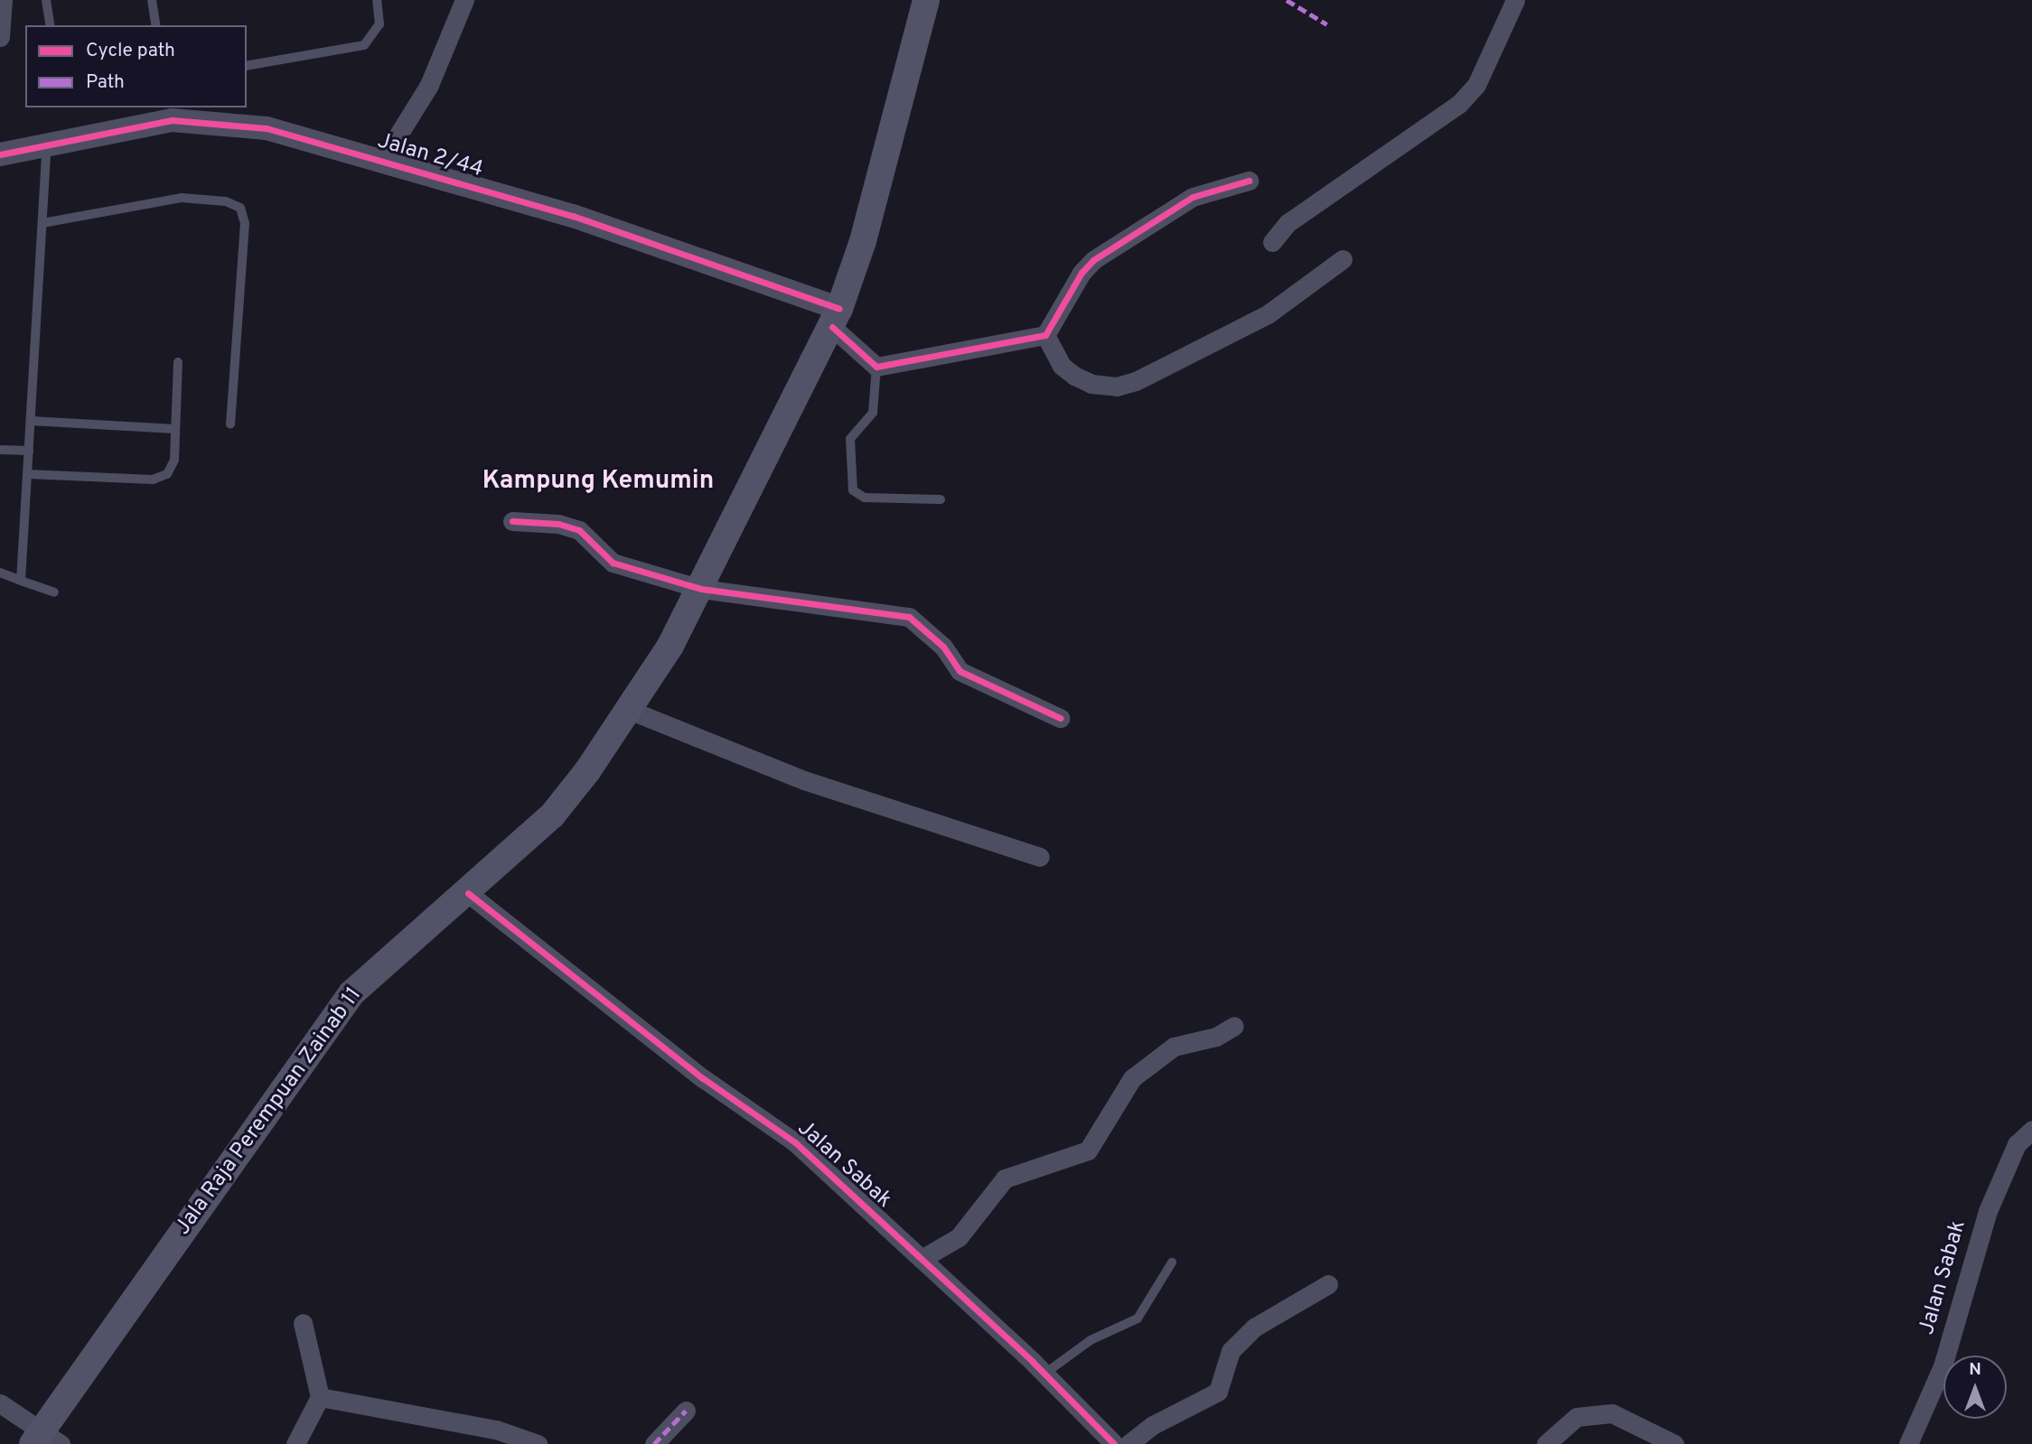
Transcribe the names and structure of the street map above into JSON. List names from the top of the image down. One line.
{"streets":{"main road":["Jala Raja Perempuan Zainab 11"],"street":["Jalan 2/44","Jalan Sabak"]},"crossings":[["Jalan 2/44","Jala Raja Perempuan Zainab 11"],["Jala Raja Perempuan Zainab 11","Jalan Sabak"]],"districts":["Kampung Kemumin"],"legend":["Cycle path","Path"],"north":"top"}
